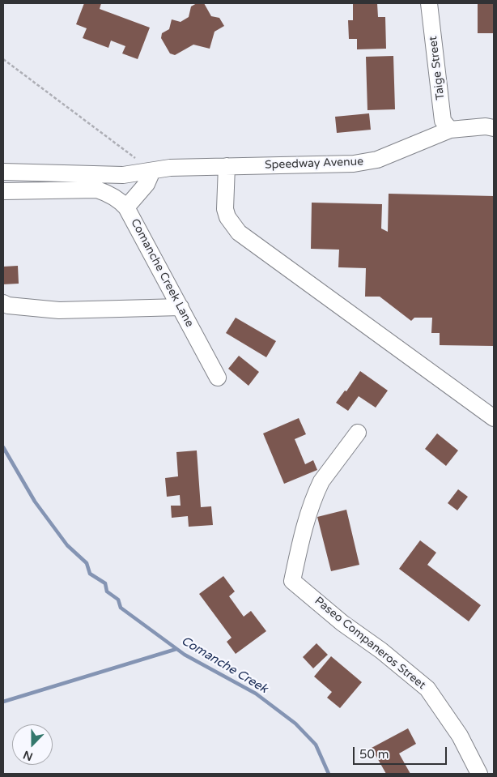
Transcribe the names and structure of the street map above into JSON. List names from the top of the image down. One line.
{"streets":{"street":["Taige Street","Speedway Avenue","Comanche Creek Lane","Paseo Companeros Street"]},"crossings":[["Taige Street","Speedway Avenue"],["Speedway Avenue","Comanche Creek Lane"]],"water":["Comanche Creek"],"scale_bar":"50 m","north":"bottom"}
